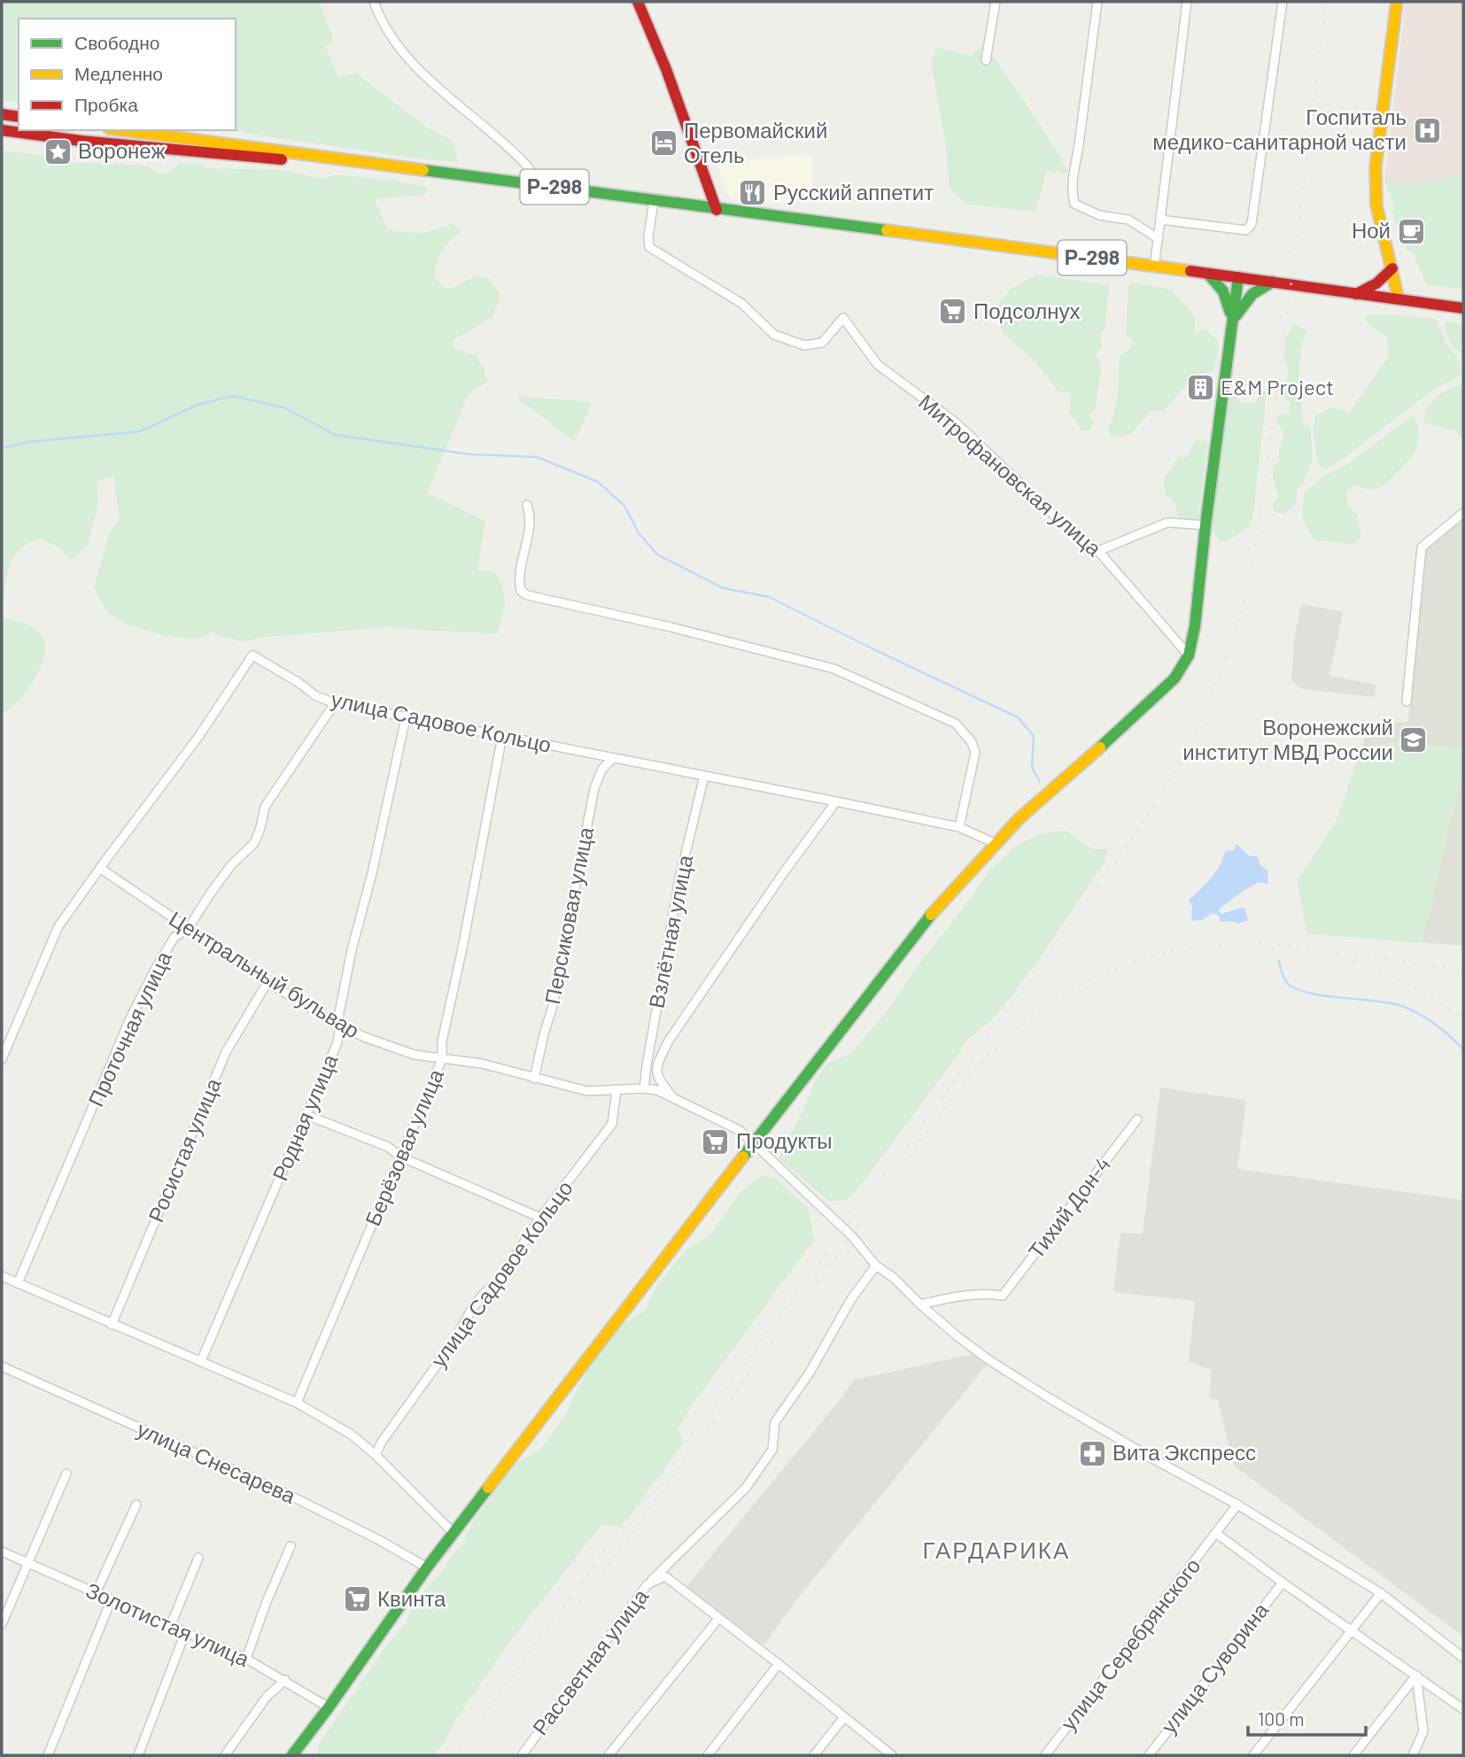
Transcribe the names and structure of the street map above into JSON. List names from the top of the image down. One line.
{"streets":{"main road":["Р-298"],"street":["Митрофановская улица","улица Садовое Кольцо","Персиковая улица","Взлётная улица","Центральный бульвар","Проточная улица","Родная улица","Берёзовая улица","Росистая улица","Тихий Дон-4","улица Снесарева","Золотистая улица","улица Серебрянского","Рассветная улица","улица Суворина"]},"crossings":[["Р-298","Митрофановская улица"],["улица Садовое Кольцо","Персиковая улица"],["улица Садовое Кольцо","Взлётная улица"],["улица Садовое Кольцо","Центральный бульвар"],["улица Садовое Кольцо","Проточная улица"],["улица Садовое Кольцо","Родная улица"],["улица Садовое Кольцо","Берёзовая улица"],["Персиковая улица","Центральный бульвар"],["Взлётная улица","Центральный бульвар"],["Центральный бульвар","Проточная улица"],["Центральный бульвар","Родная улица"],["Центральный бульвар","Берёзовая улица"],["Центральный бульвар","Росистая улица"],["Центральный бульвар","Тихий Дон-4"],["Центральный бульвар","улица Серебрянского"]],"districts":["ГАРДАРИКА"],"places":{"hospital":["Госпиталь медико-санитарной части"],"hotel":["Первомайский Отель"],"place":["Воронеж"],"restaurant":["Русский аппетит"],"cafe":["Ной"],"supermarket":["Подсолнух","Продукты","Квинта"],"building":["E&M Project"],"school or university":["Воронежский институт МВД России"],"pharmacy":["Вита Экспресс"]},"legend":["Свободно","Медленно","Пробка"],"scale_bar":"100 m"}
